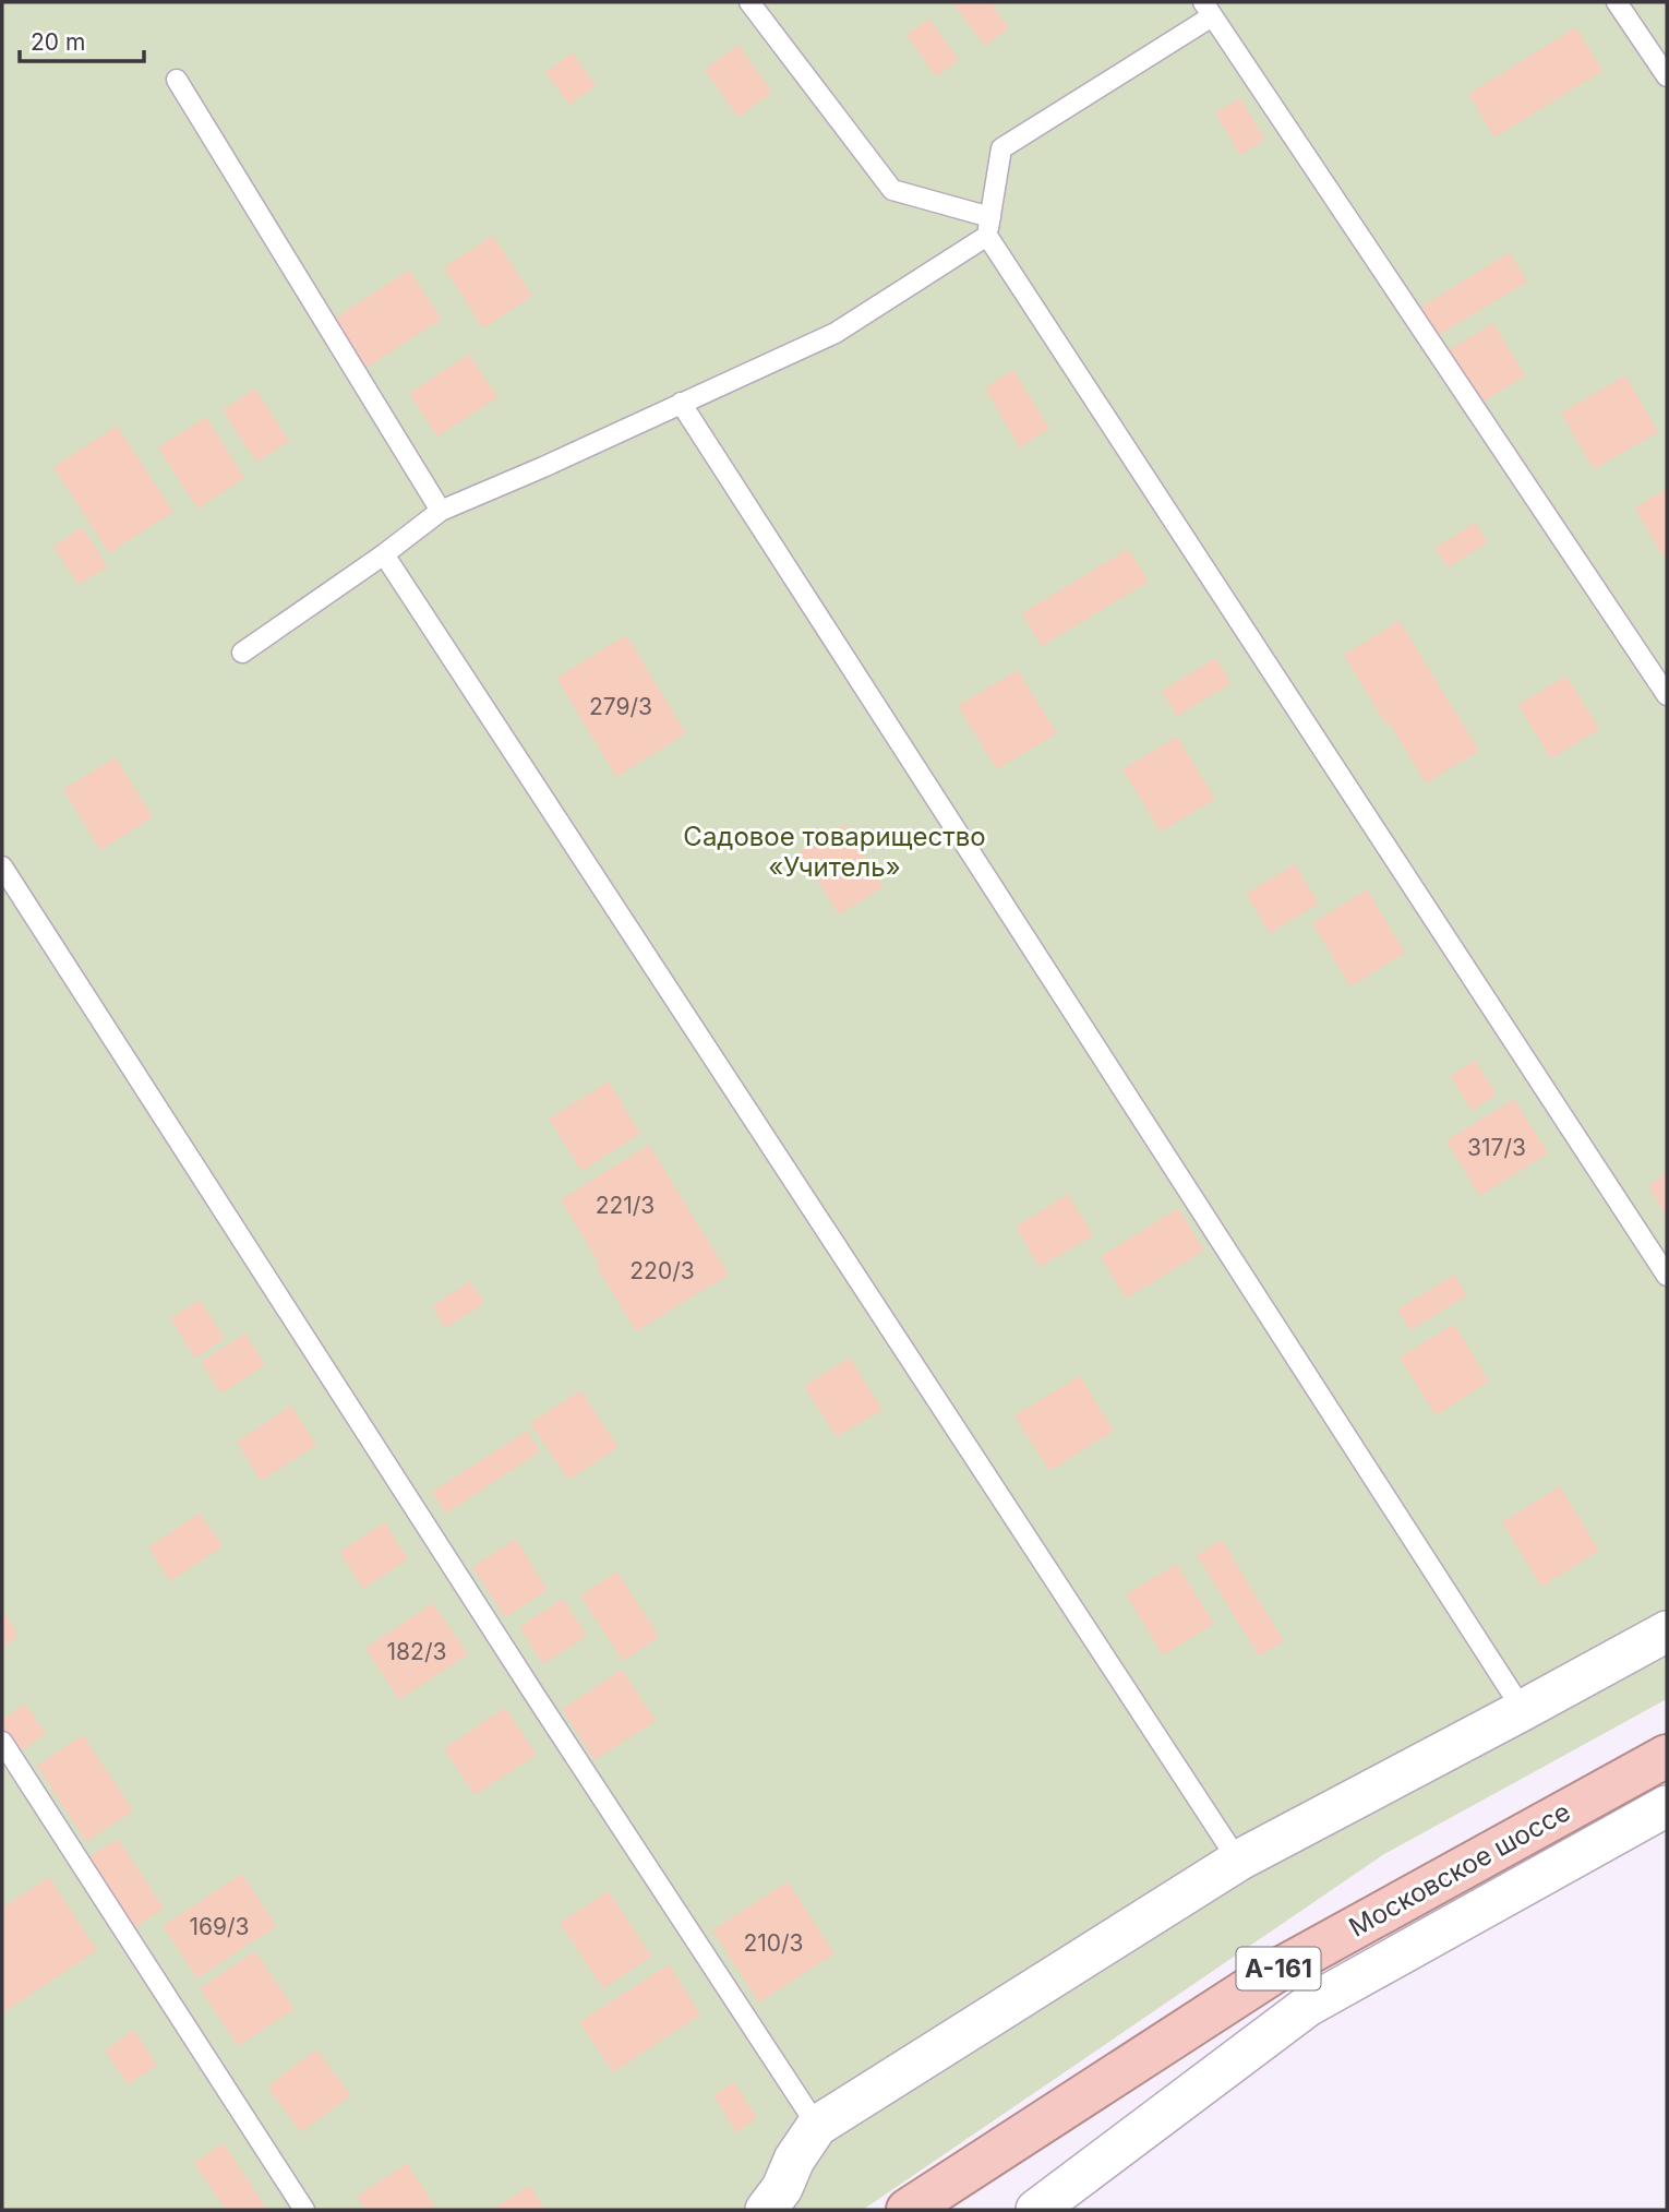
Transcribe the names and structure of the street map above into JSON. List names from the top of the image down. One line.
{"streets":{"highway":["Московское шоссе","А-161"]},"parks":["Садовое товарищество «Учитель»"],"house_numbers":["279/3","317/3","221/3","220/3","182/3","169/3","210/3"],"scale_bar":"20 m"}
